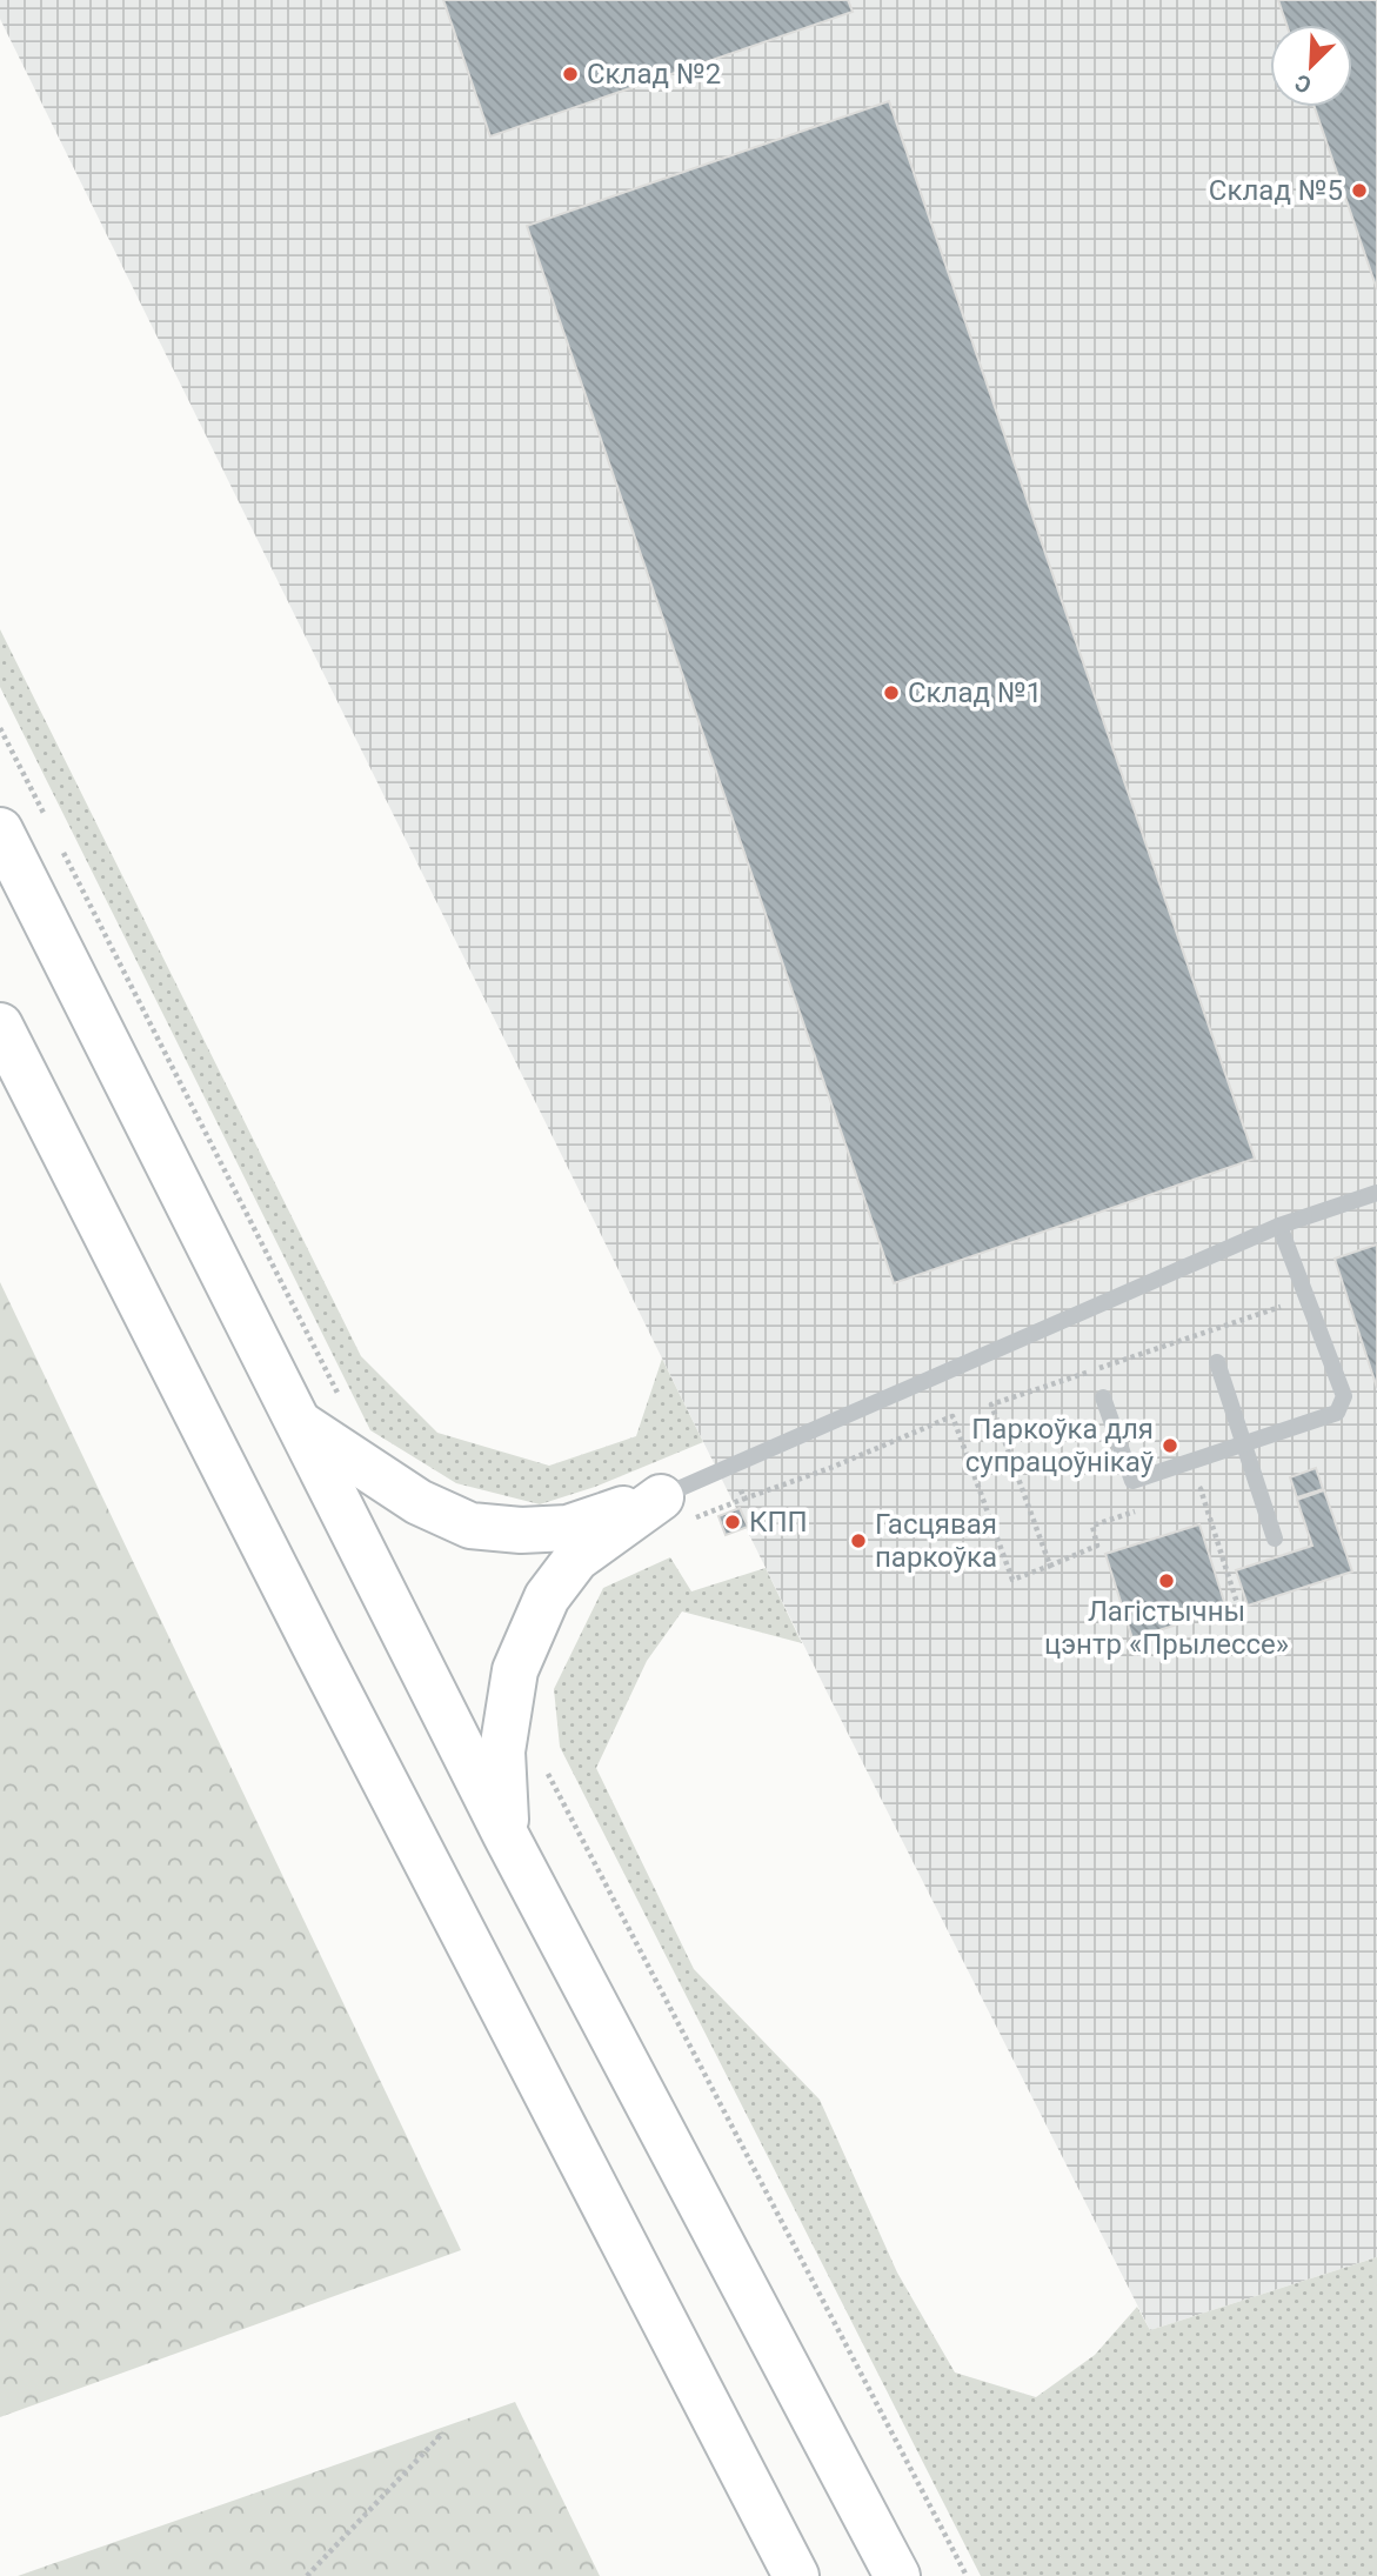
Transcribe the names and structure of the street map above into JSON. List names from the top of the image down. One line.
{"places":["Склад №2","Склад №5","Склад №1","Паркоўка для супрацоўнікаў","КПП","Гасцявая паркоўка","Лагістычны цэнтр «Прылессе»"],"north":"bottom left"}
